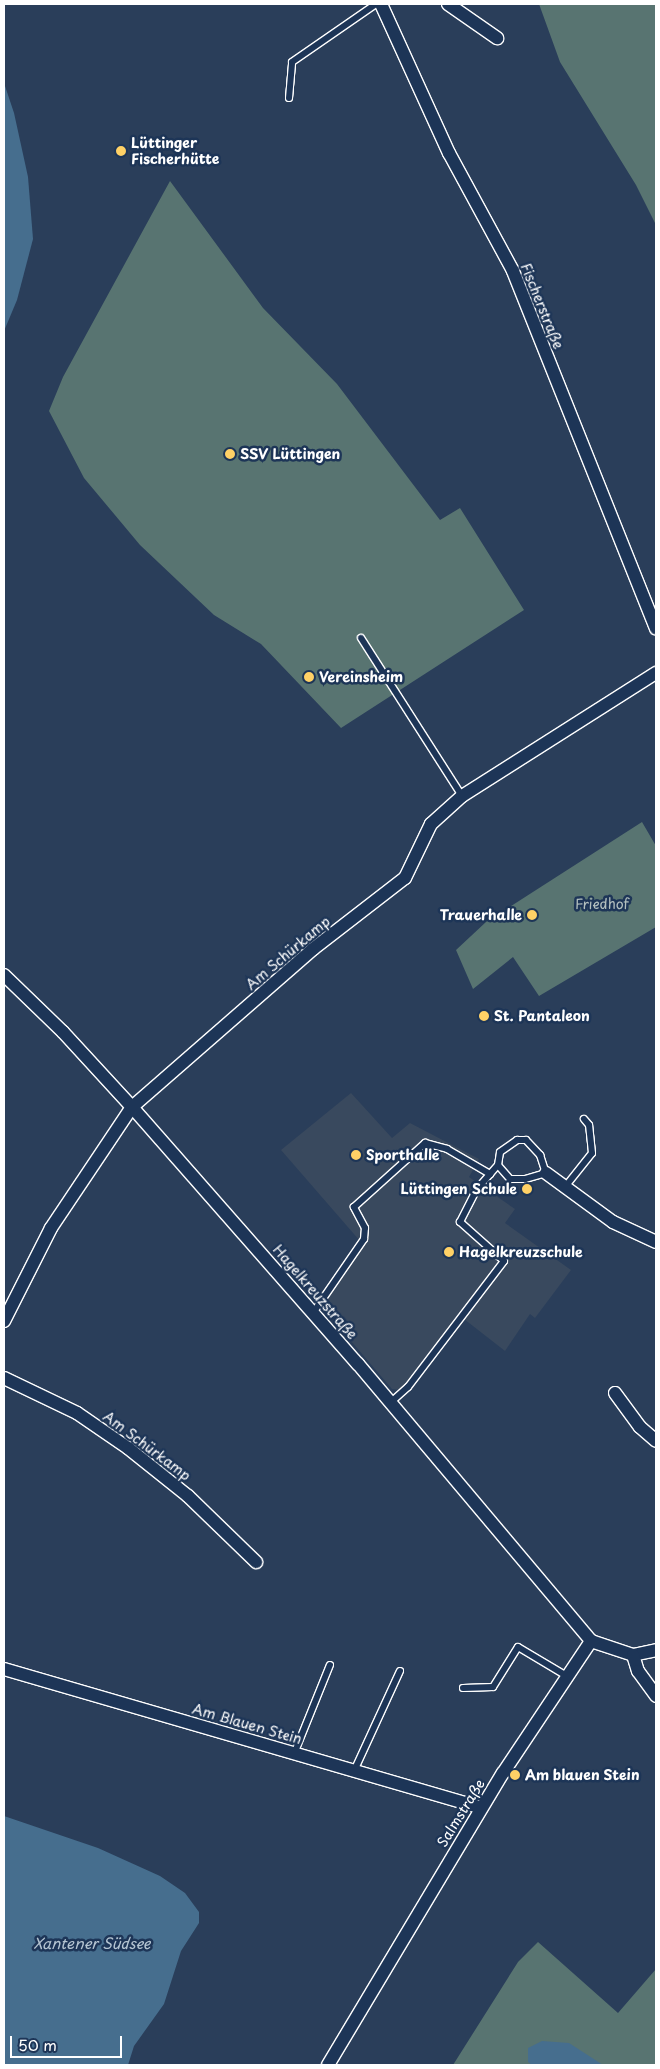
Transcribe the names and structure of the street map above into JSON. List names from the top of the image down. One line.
{"streets":{"street":["Fischerstraße","Am Schürkamp","Hagelkreuzstraße","Am Blauen Stein","Salmstraße"]},"crossings":[["Am Schürkamp","Hagelkreuzstraße"],["Hagelkreuzstraße","Salmstraße"],["Am Blauen Stein","Salmstraße"]],"water":["Xantener Südsee"],"parks":["Friedhof"],"places":["Lüttinger Fischerhütte","SSV Lüttingen","Vereinsheim","Trauerhalle","St. Pantaleon","Sporthalle","Lüttingen Schule","Hagelkreuzschule","Am blauen Stein"],"scale_bar":"50 m"}
